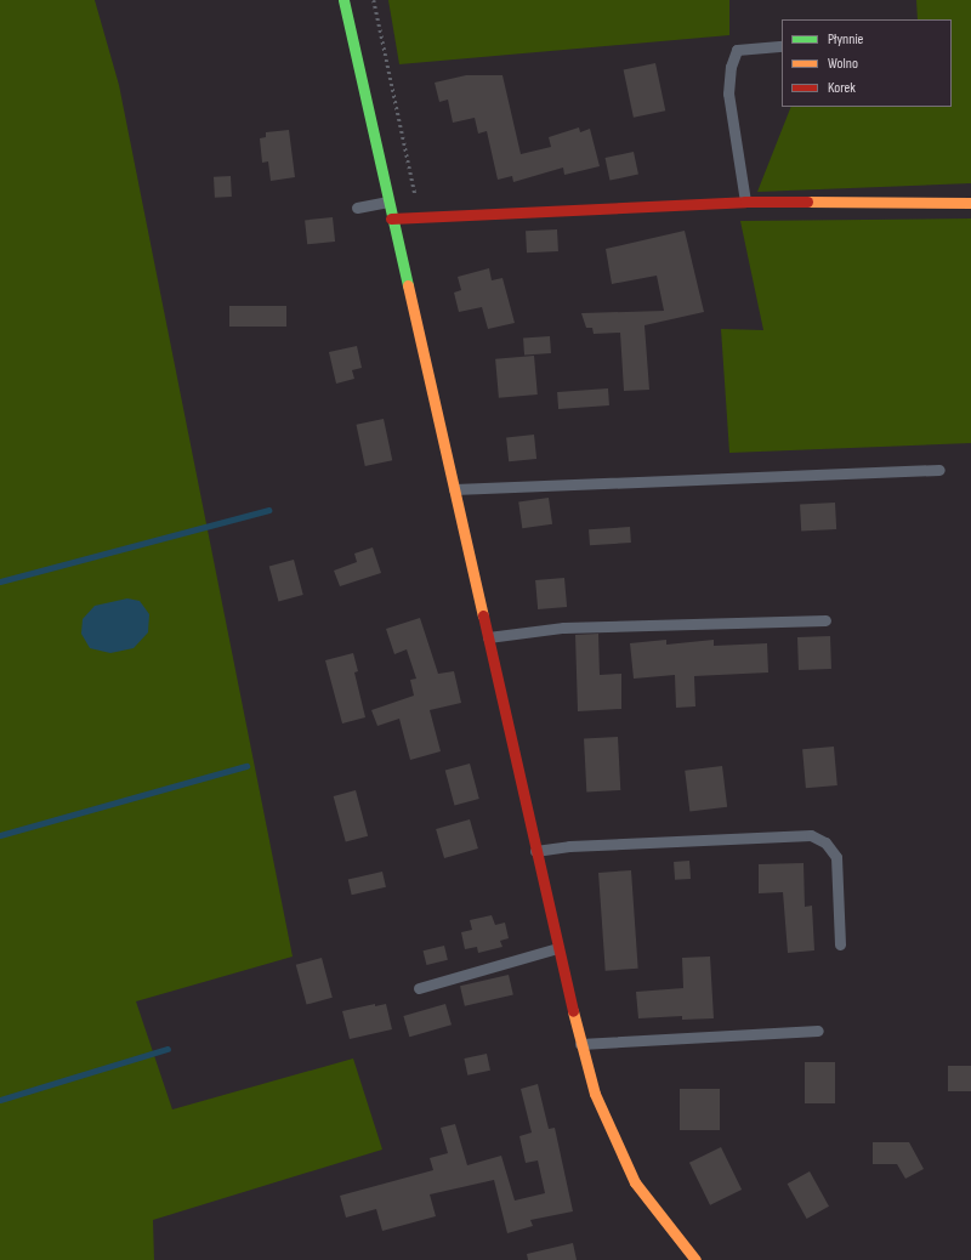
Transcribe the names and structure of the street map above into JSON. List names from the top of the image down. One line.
{"legend":["Płynnie","Wolno","Korek"]}
